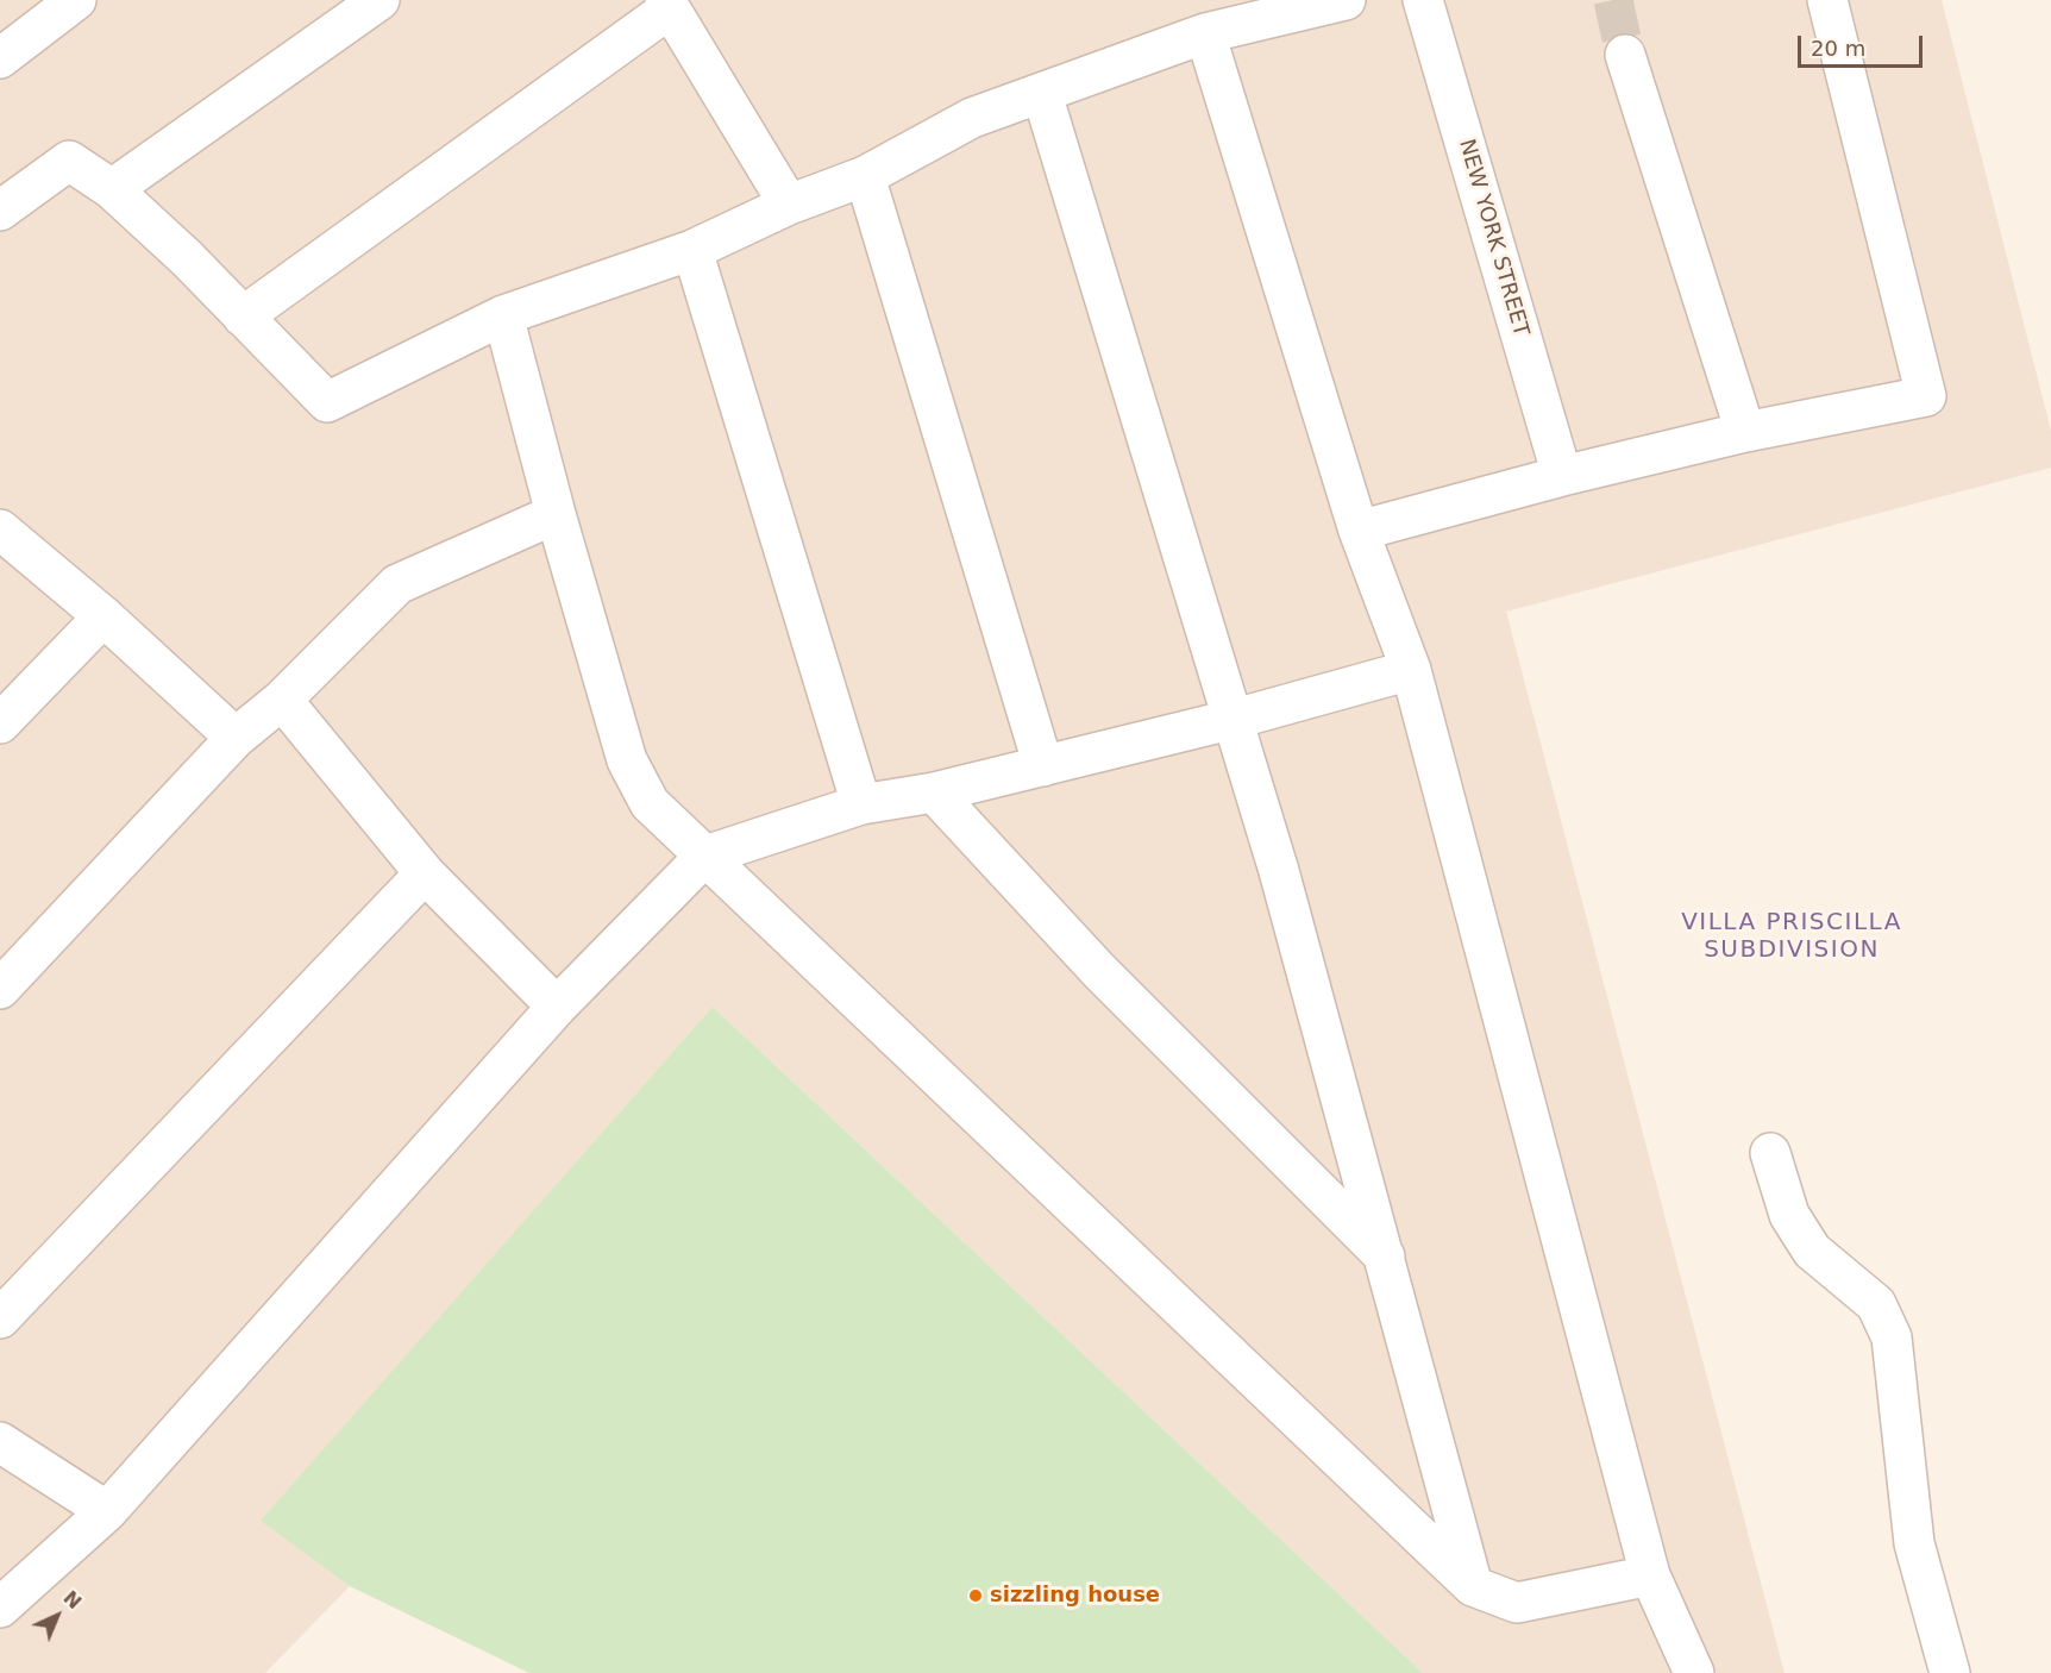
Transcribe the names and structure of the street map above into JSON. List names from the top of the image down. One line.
{"streets":{"street":["NEW YORK STREET"]},"districts":["VILLA PRISCILLA SUBDIVISION"],"places":["sizzling house"],"scale_bar":"20 m","north":"top right"}
